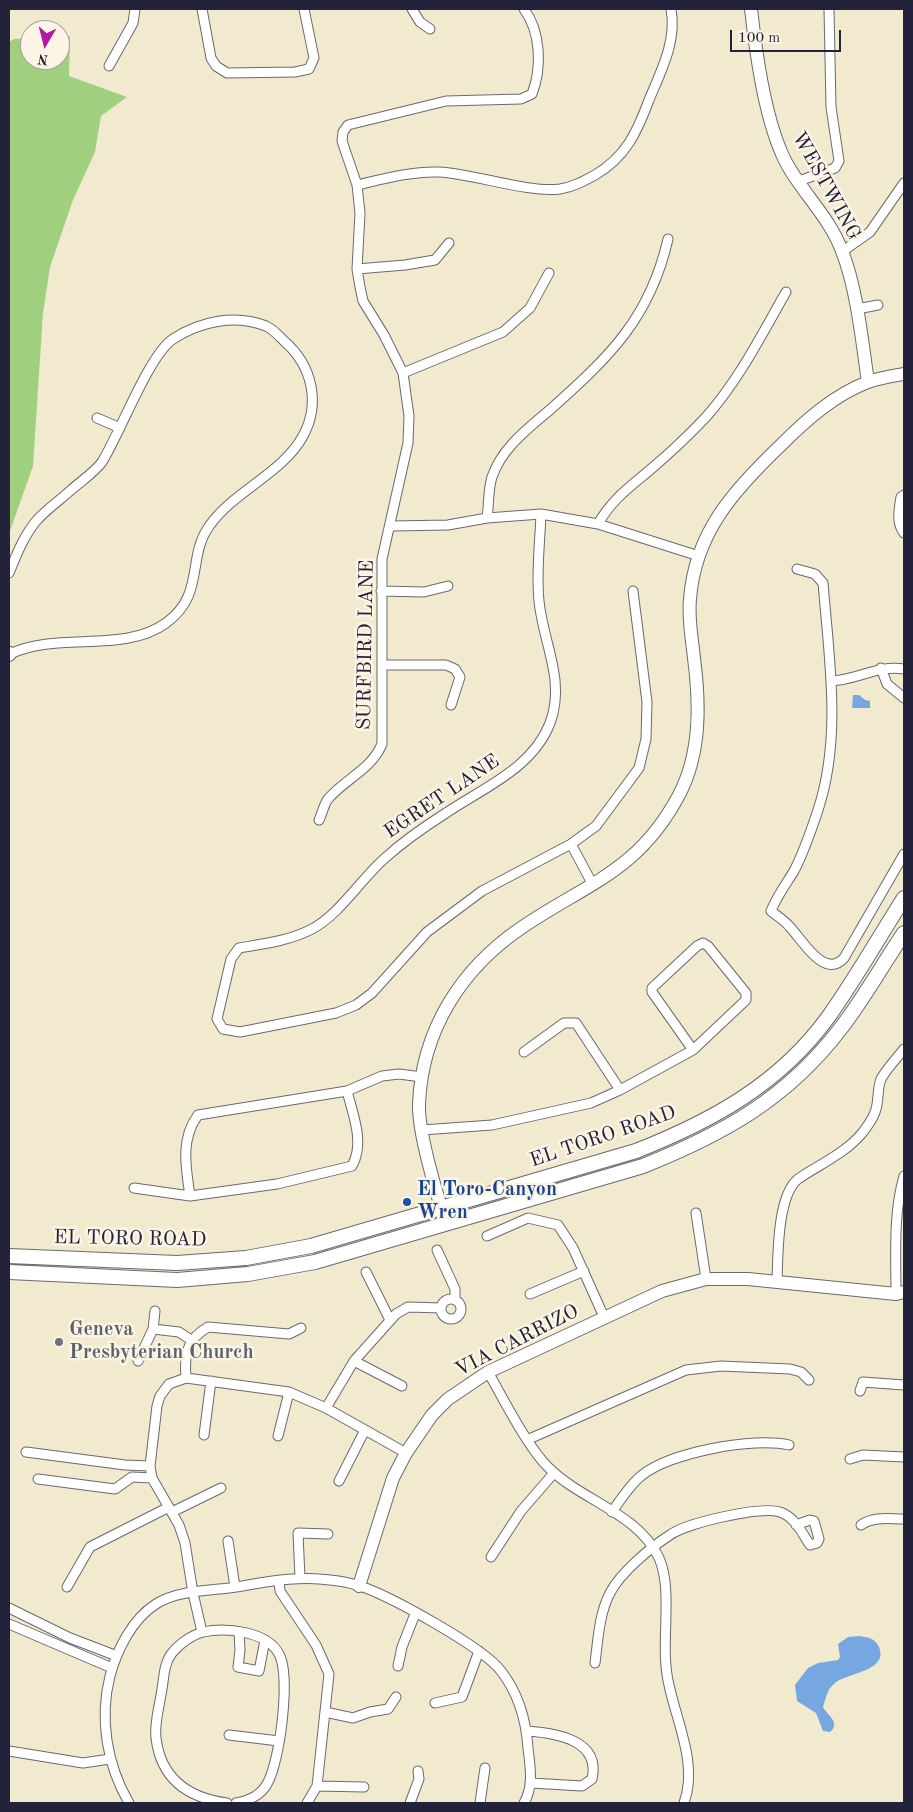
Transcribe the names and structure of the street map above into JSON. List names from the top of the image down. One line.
{"streets":{"main road":["EL TORO ROAD"],"street":["WESTWING","SURFBIRD LANE","EGRET LANE","VIA CARRIZO"]},"places":["El Toro-Canyon Wren","Geneva Presbyterian Church"],"scale_bar":"100 m","north":"bottom"}
